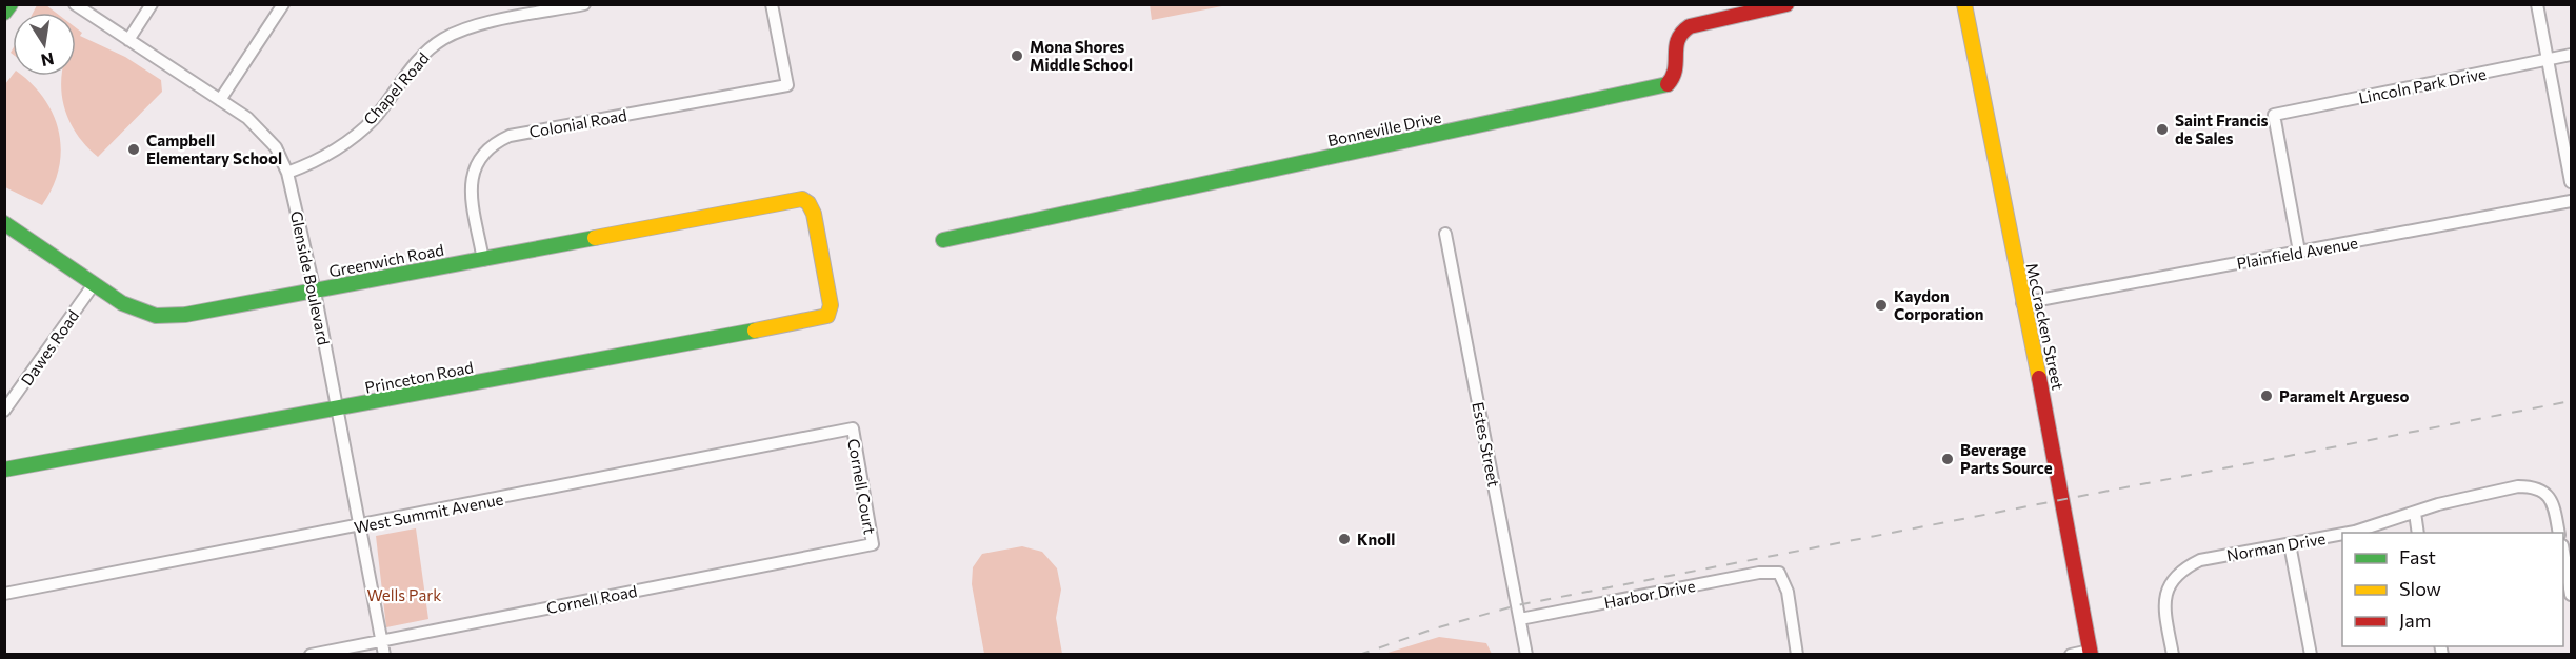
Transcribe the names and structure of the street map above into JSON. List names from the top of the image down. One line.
{"streets":{"street":["Lincoln Park Drive","Chapel Road","Colonial Road","Bonneville Drive","Plainfield Avenue","Greenwich Road","Glenside Boulevard","McCracken Street","Dawes Road","Princeton Road","Estes Street","Cornell Court","West Summit Avenue","Norman Drive","Harbor Drive","Cornell Road"]},"crossings":[["Lincoln Park Drive","Plainfield Avenue"],["Chapel Road","Glenside Boulevard"],["Colonial Road","Greenwich Road"],["Plainfield Avenue","McCracken Street"],["Greenwich Road","Glenside Boulevard"],["Greenwich Road","Dawes Road"],["Greenwich Road","Princeton Road"],["Glenside Boulevard","Princeton Road"],["Glenside Boulevard","West Summit Avenue"],["Glenside Boulevard","Cornell Road"],["Estes Street","Harbor Drive"],["Cornell Court","West Summit Avenue"],["Cornell Court","Cornell Road"]],"parks":["Wells Park"],"places":["Mona Shores Middle School","Saint Francis de Sales","Campbell Elementary School","Kaydon Corporation","Paramelt Argueso","Beverage Parts Source","Knoll"],"legend":["Fast","Slow","Jam"],"north":"bottom"}
